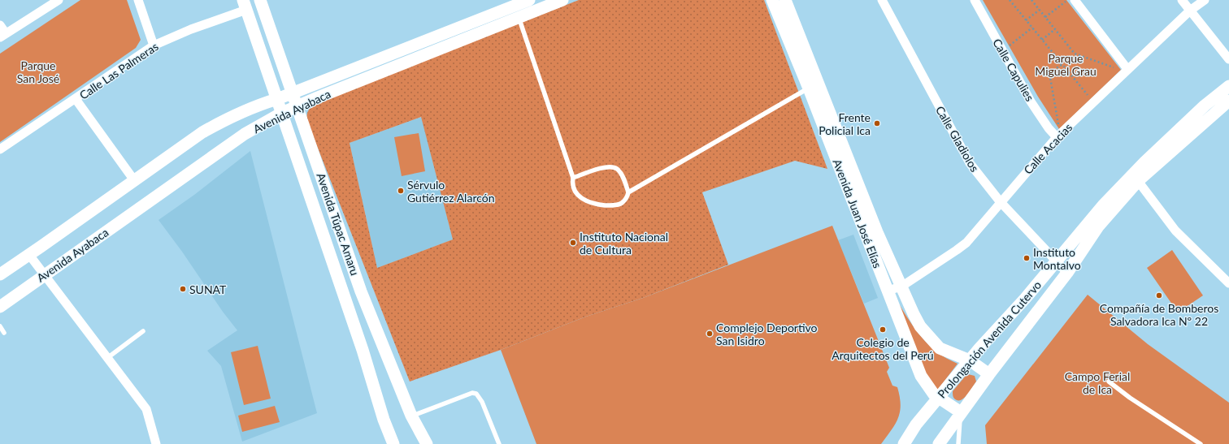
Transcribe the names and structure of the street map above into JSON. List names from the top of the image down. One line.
{"streets":{"street":["Calle Capulies","Calle Las Palmeras","Avenida Ayabaca","Calle Gladiolos","Calle Acacias","Avenida Juan José Elías","Avenida Túpac Amaru","Prolongación Avenida Cutervo"]},"crossings":[["Calle Capulies","Calle Acacias"],["Calle Las Palmeras","Avenida Túpac Amaru"],["Avenida Ayabaca","Avenida Túpac Amaru"],["Calle Gladiolos","Calle Acacias"],["Calle Gladiolos","Prolongación Avenida Cutervo"],["Calle Acacias","Avenida Juan José Elías"],["Avenida Juan José Elías","Prolongación Avenida Cutervo"]],"parks":["Parque Miguel Grau","Parque San José","Campo Ferial de Ica"],"places":["Frente Policial Ica","Sérvulo Gutiérrez Alarcón","Instituto Nacional de Cultura","Instituto Montalvo","SUNAT","Compañía de Bomberos Salvadora Ica Nº 22","Colegio de Arquitectos del Perú","Complejo Deportivo San Isidro"]}
